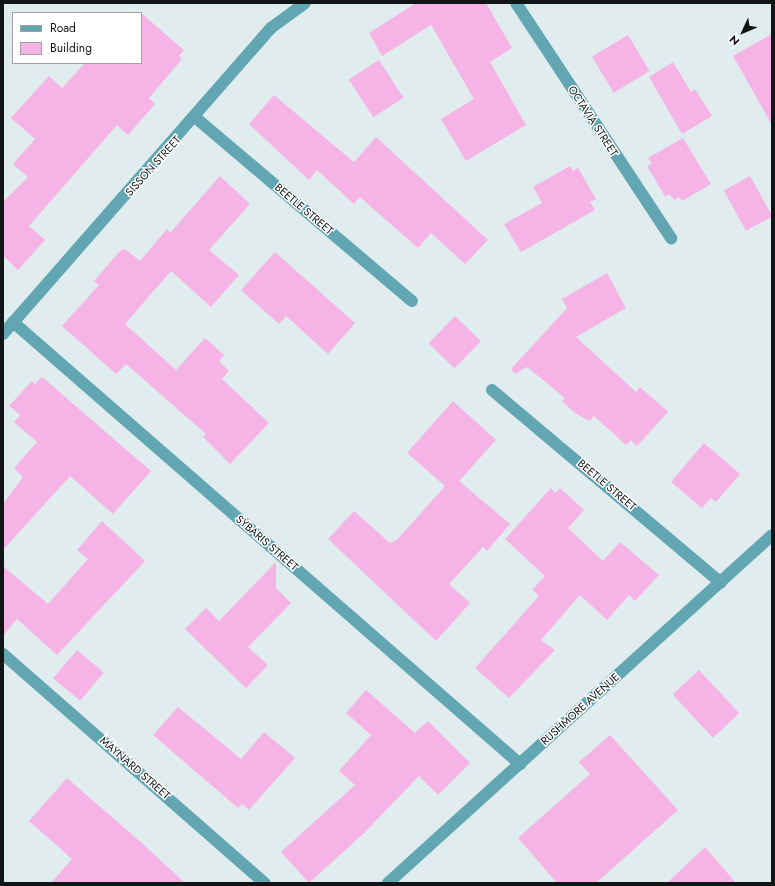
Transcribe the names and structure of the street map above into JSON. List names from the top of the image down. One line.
{"streets":{"street":["OCTAVIA STREET","SISSON STREET","BEETLE STREET","SYBARIS STREET","RUSHMORE AVENUE","MAYNARD STREET"]},"crossings":[["SISSON STREET","BEETLE STREET"],["SISSON STREET","SYBARIS STREET"],["BEETLE STREET","RUSHMORE AVENUE"],["SYBARIS STREET","RUSHMORE AVENUE"]],"legend":["Road","Building"],"north":"bottom left"}
